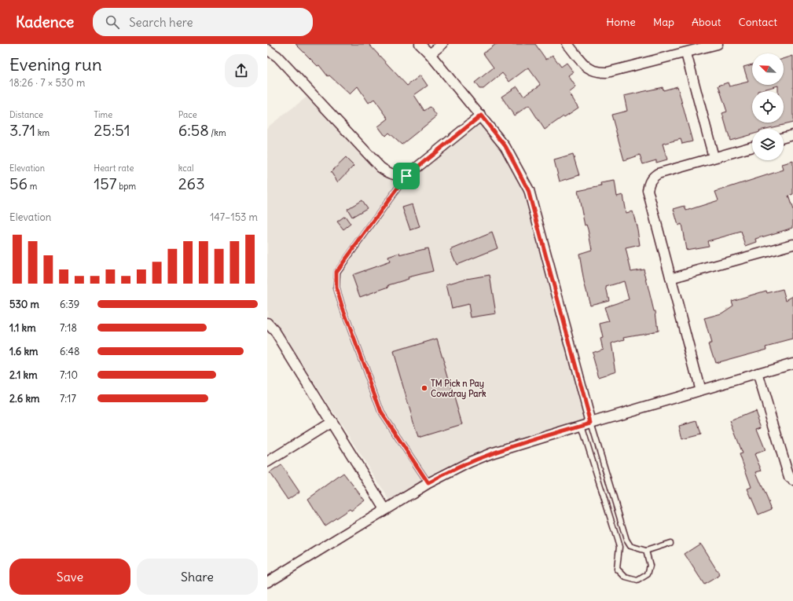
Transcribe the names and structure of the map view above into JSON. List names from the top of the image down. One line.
{"places":["TM Pick n Pay Cowdray Park"],"north":"top left","page":{"header":"Kadence","search":"Search here","nav":["Home","Map","About","Contact"],"heading":["Evening run","18:26 · 7 × 530 m"],"stats":[["Distance","3.71 km"],["Time","25:51"],["Pace","6:58 /km"],["Elevation","56 m"],["Heart rate","157 bpm"],["kcal","263"]],"chart":["Elevation","147–153 m"],"list":[{"name":"530 m","note":"6:39"},{"name":"1.1 km","note":"7:18"},{"name":"1.6 km","note":"6:48"},{"name":"2.1 km","note":"7:10"},{"name":"2.6 km","note":"7:17"}],"buttons":["Save","Share"]}}
